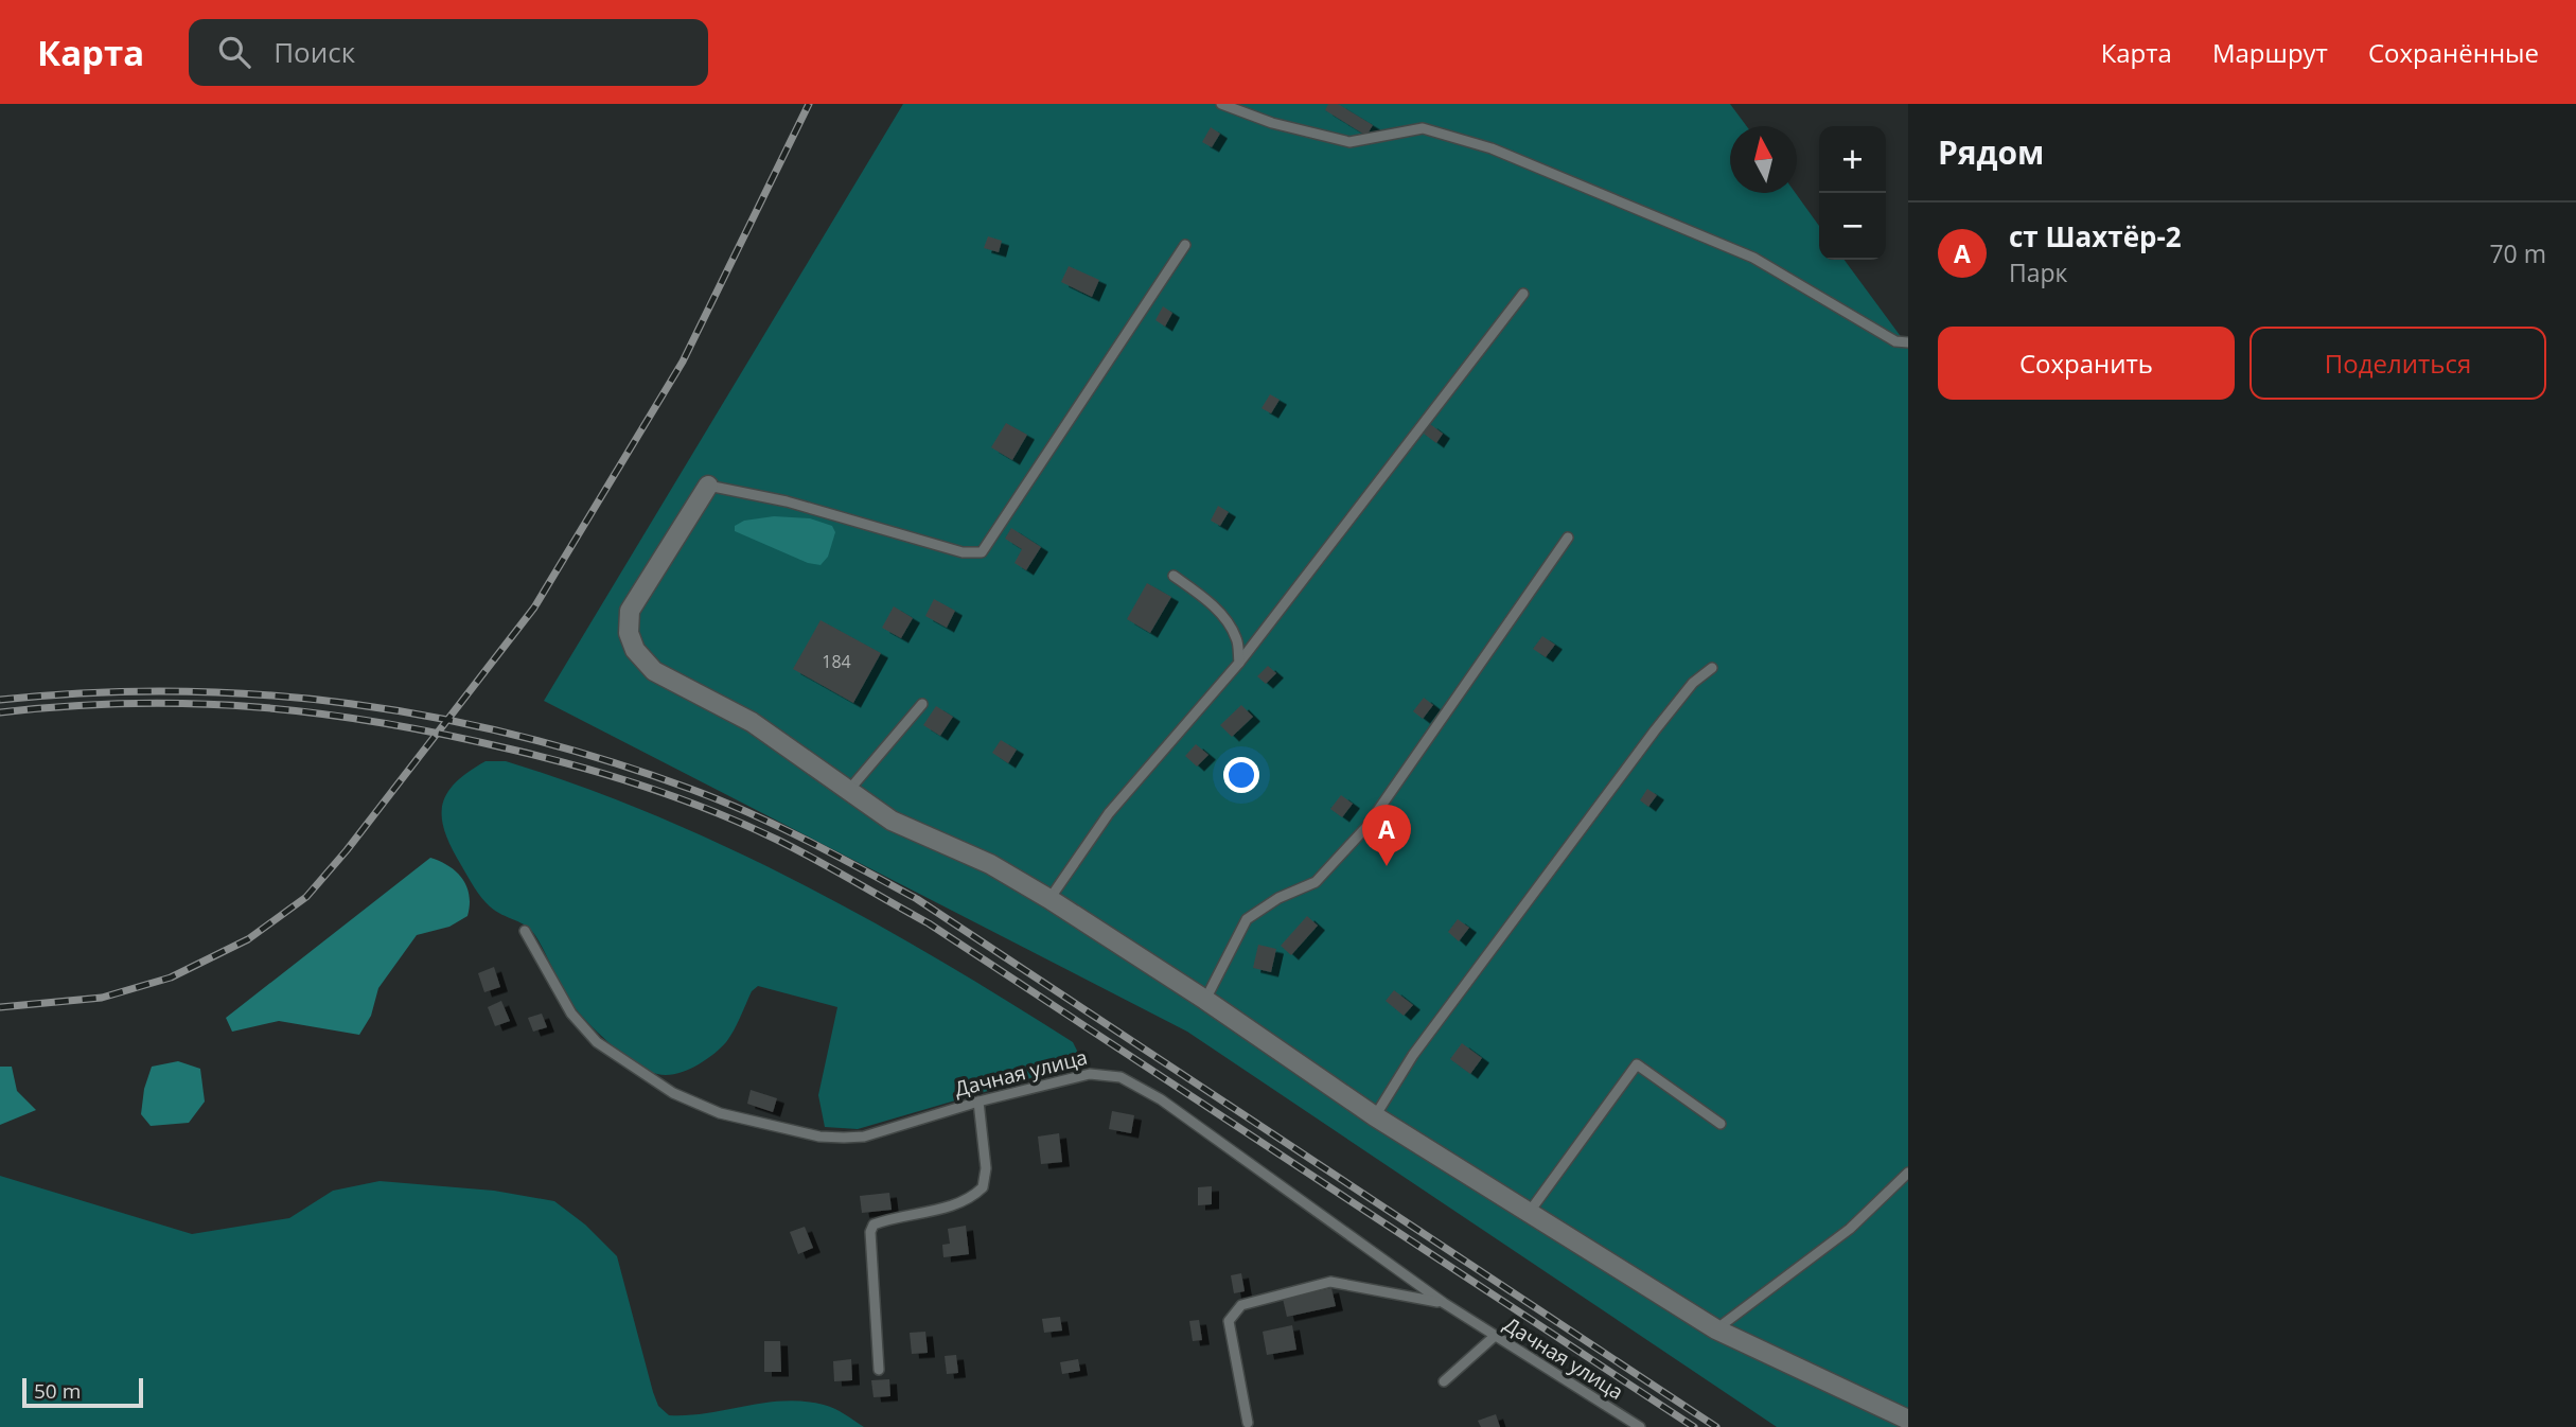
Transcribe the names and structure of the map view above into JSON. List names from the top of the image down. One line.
{"streets":{"lane":["Дачная улица"]},"house_numbers":["184"],"scale_bar":"50 m","north":"top","page":{"header":"Карта","search":"Поиск","nav":["Карта","Маршрут","Сохранённые"],"heading":"Рядом","map_buttons":["+","−"],"list":[{"mark":"A","name":"ст Шахтёр-2","note":"Парк","value":"70 m"}],"buttons":["Сохранить","Поделиться"],"pins":"A","scale":"50 m"}}
